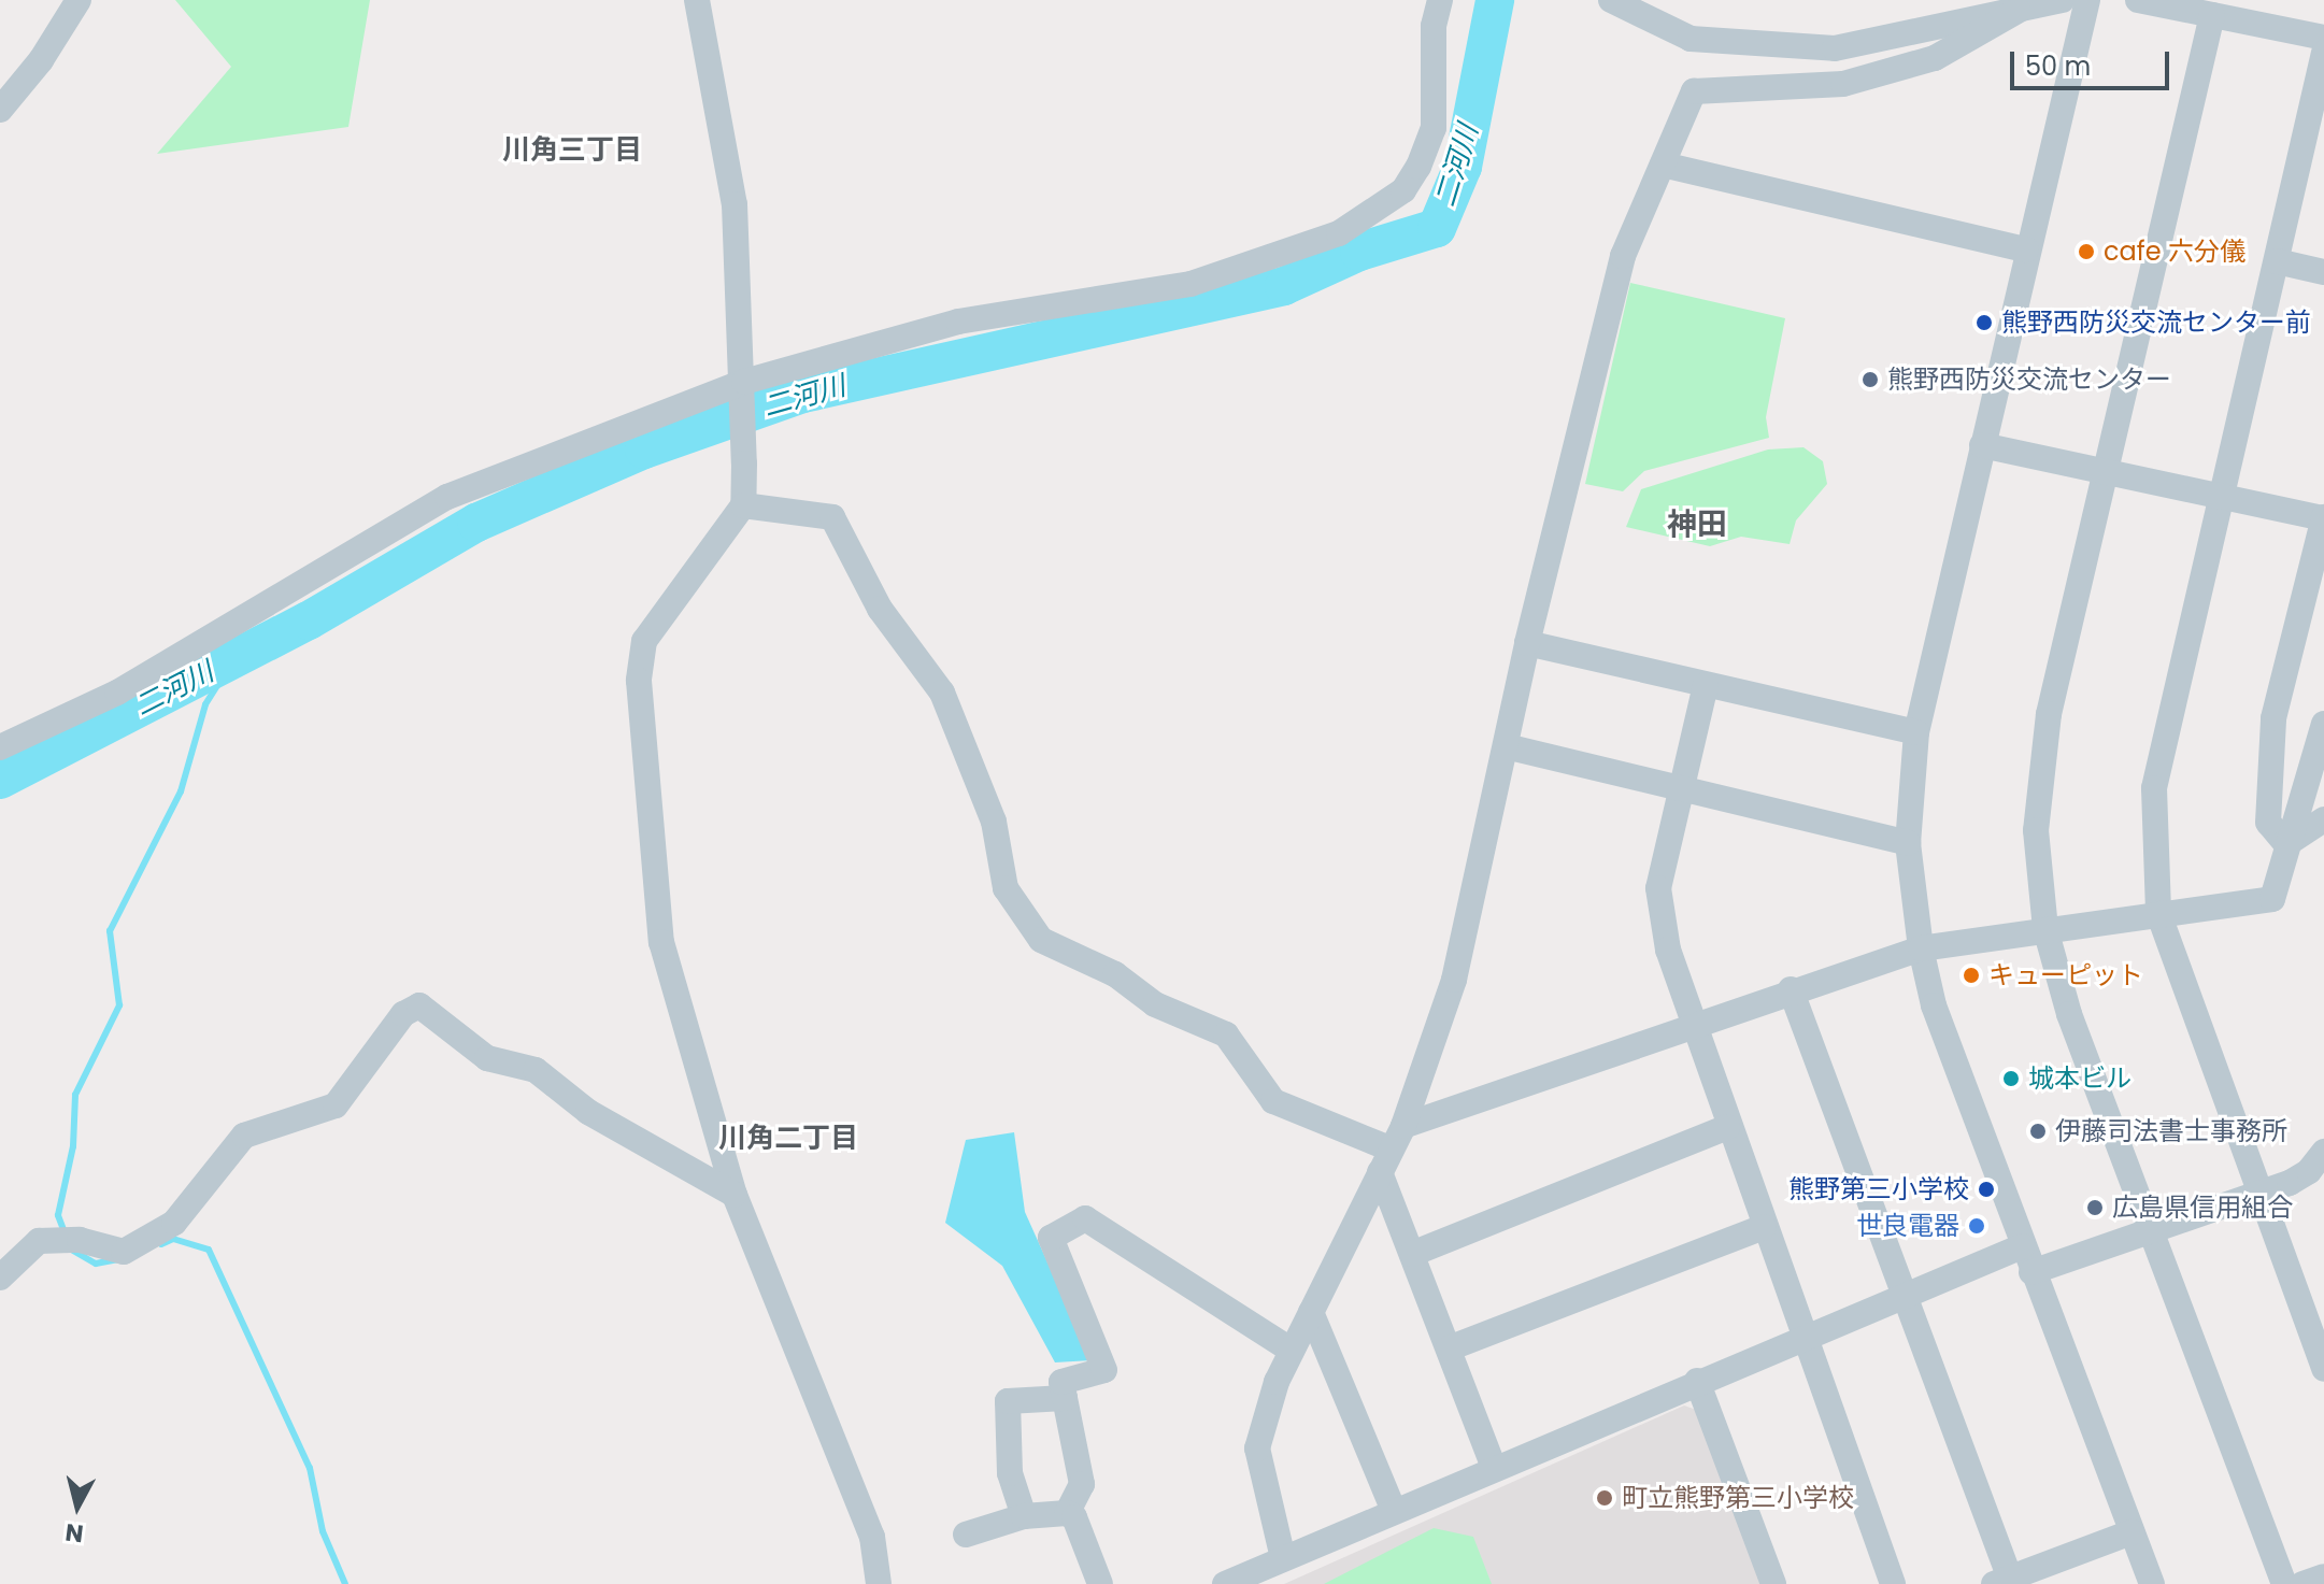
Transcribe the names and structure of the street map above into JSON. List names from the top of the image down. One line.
{"districts":["川角三丁目","神田","川角二丁目"],"water":["二河川"],"places":["cafe 六分儀","熊野西防災交流センター前","熊野西防災交流センター","キューピット","城本ビル","伊藤司法書士事務所","熊野第三小学校","広島県信用組合","世良電器","町立熊野第三小学校"],"scale_bar":"50 m","north":"bottom"}
